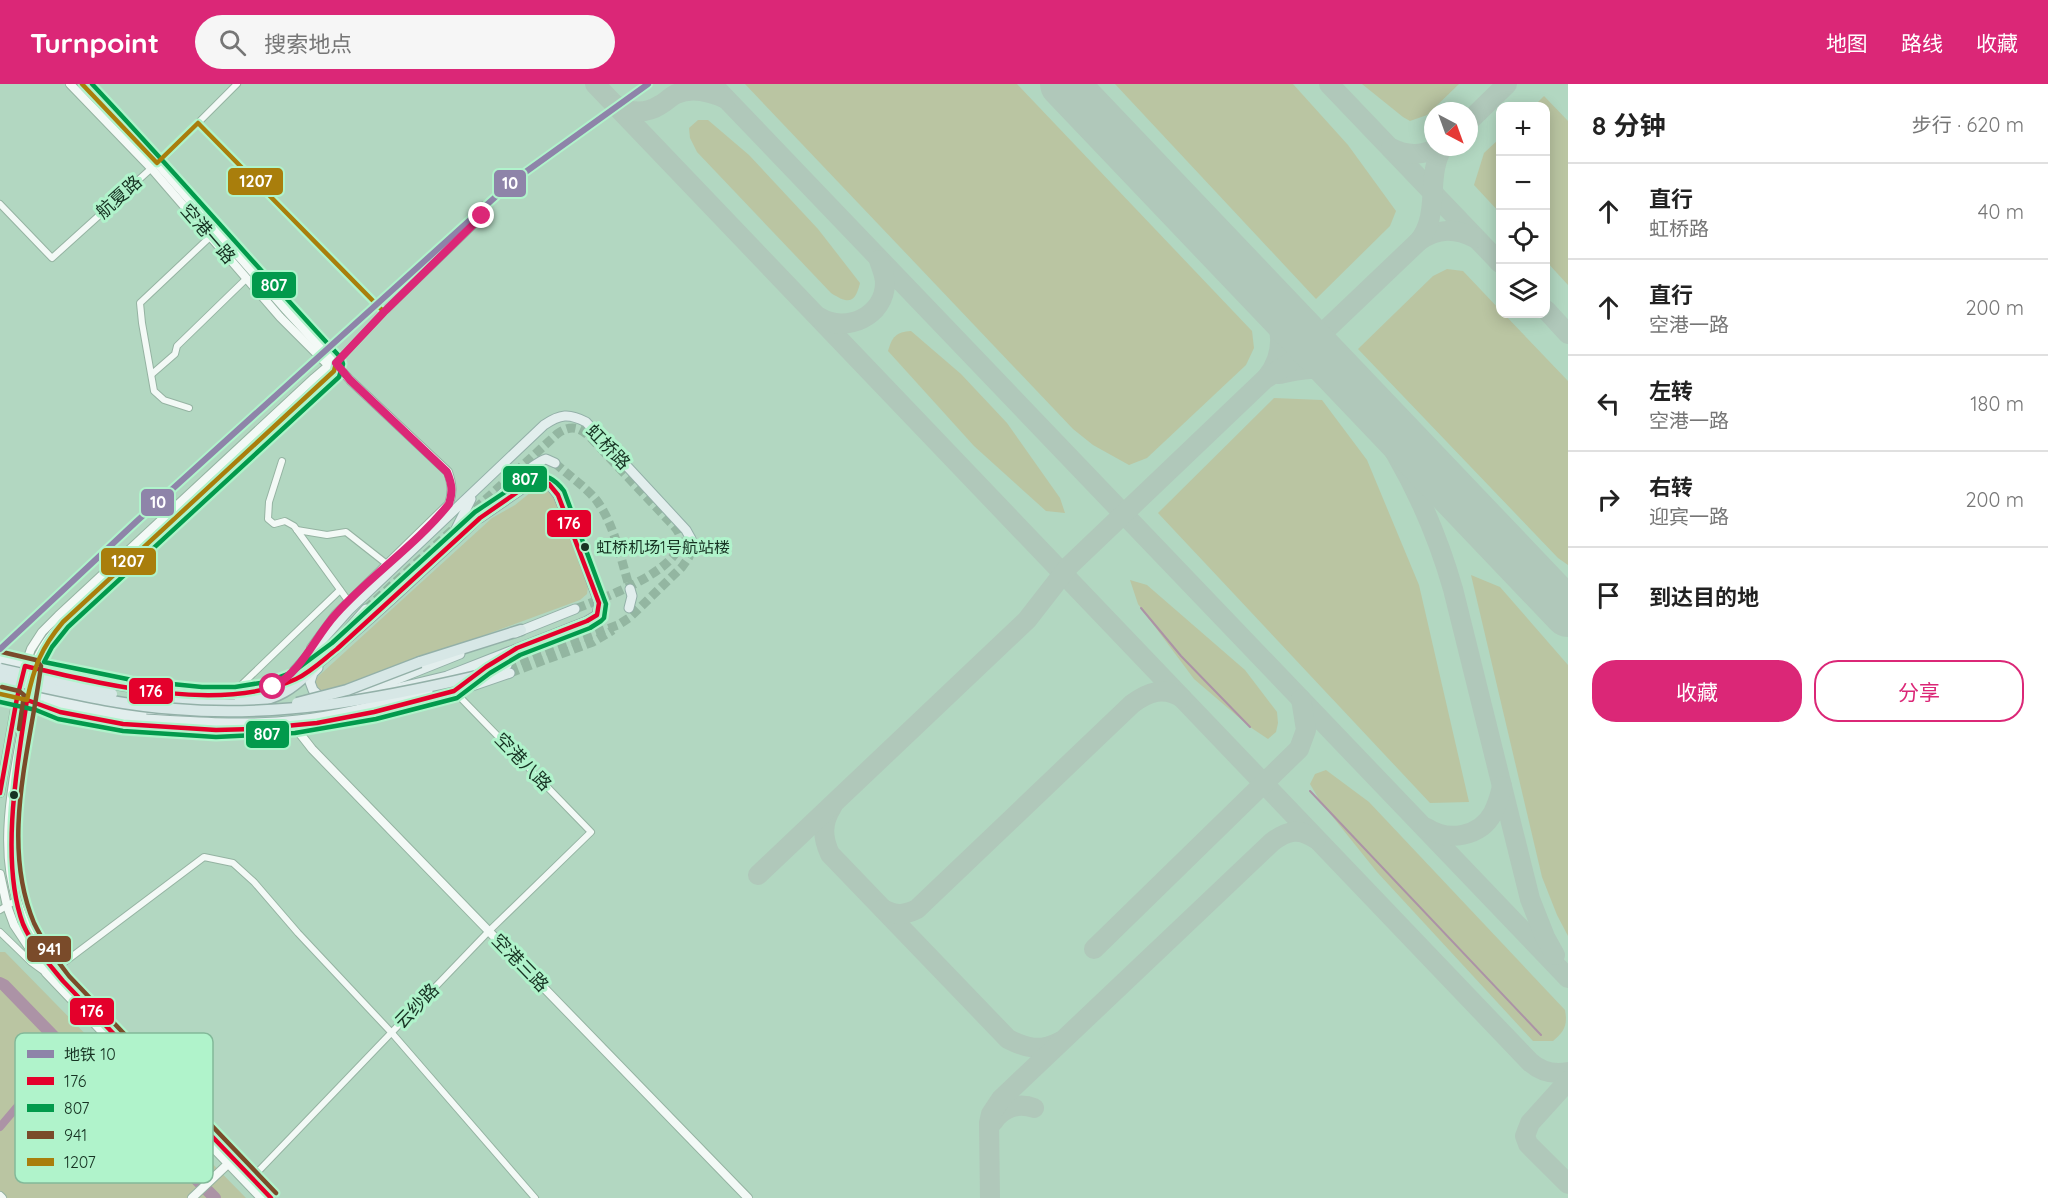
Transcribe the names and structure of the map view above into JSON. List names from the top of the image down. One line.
{"streets":{"main road":["空港一路","虹桥路","空港三路"],"street":["航夏路","空港八路","云纱路"]},"crossings":[["航夏路","空港一路"],["空港一路","虹桥路"],["空港八路","云纱路"],["空港三路","云纱路"]],"places":["虹桥机场1号航站楼"],"lines":["metro line 10","transit line 807","transit line 1207","transit line 176","transit line 941"],"legend":["地铁 10","176","807","941","1207"],"north":"bottom right","page":{"header":"Turnpoint","search":"搜索地点","nav":["地图","路线","收藏"],"heading":["8 分钟","步行 · 620 m"],"map_buttons":["+","−"],"list":[["直行","虹桥路","40 m"],["直行","空港一路","200 m"],["左转","空港一路","180 m"],["右转","迎宾一路","200 m"],"到达目的地"],"buttons":["收藏","分享"]}}
